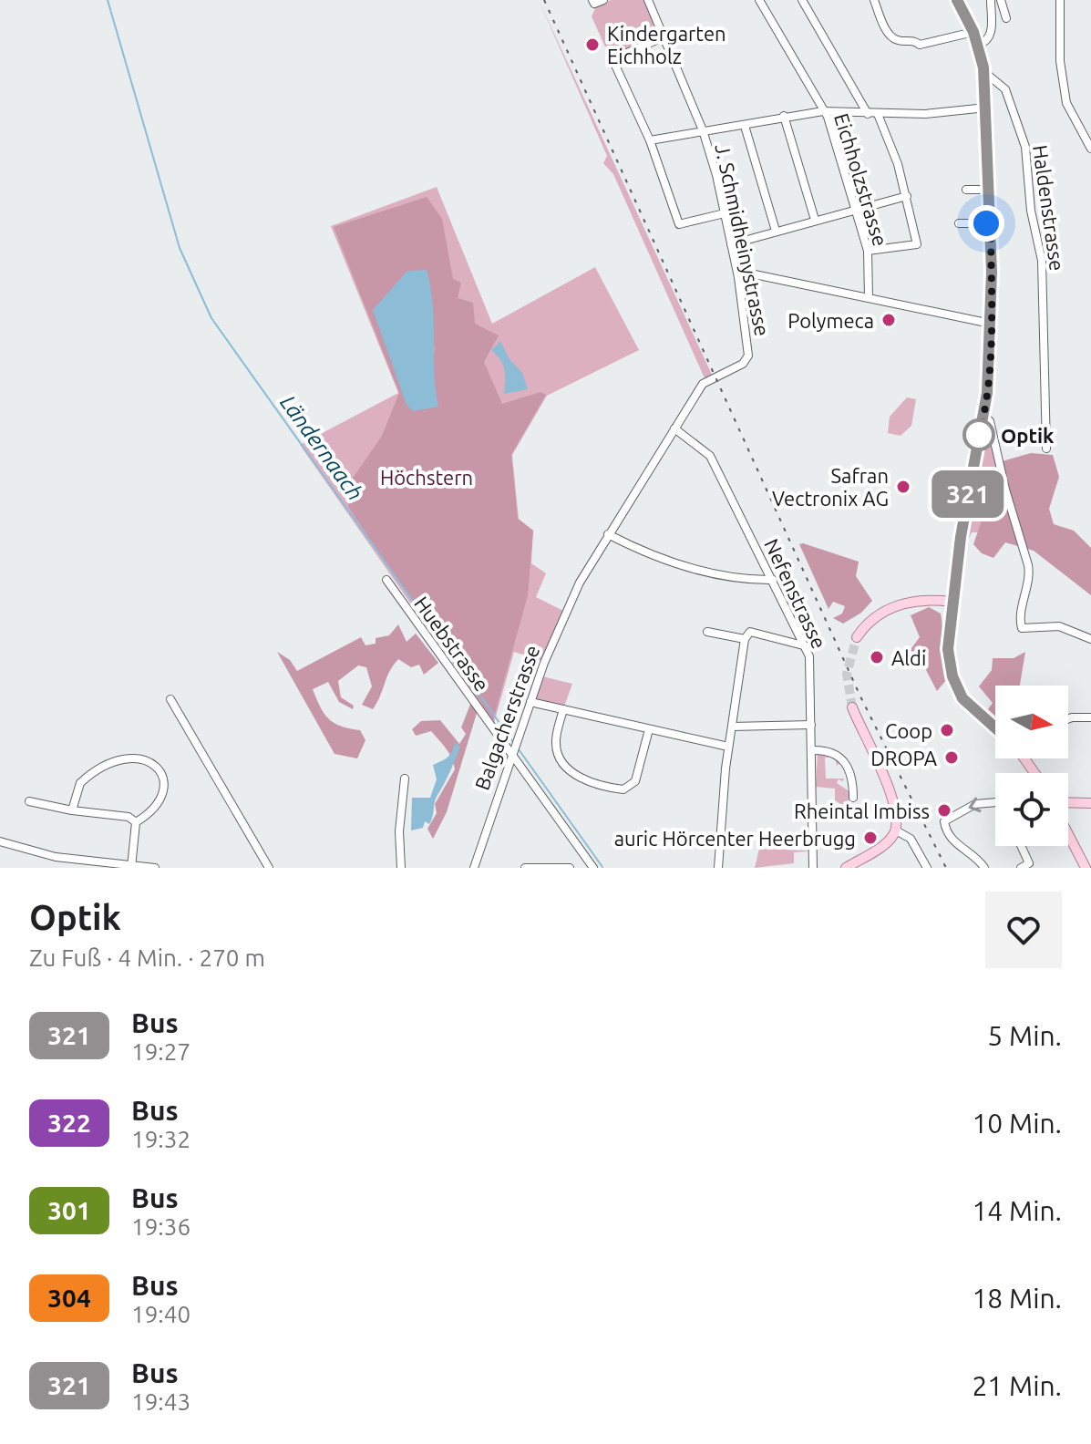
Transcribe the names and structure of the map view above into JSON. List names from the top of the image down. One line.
{"streets":{"street":["Eichholzstrasse","Haldenstrasse","J. Schmidheinystrasse","Nefenstrasse","Huebstrasse","Balgacherstrasse"]},"crossings":[["J. Schmidheinystrasse","Nefenstrasse"],["J. Schmidheinystrasse","Balgacherstrasse"],["Nefenstrasse","Balgacherstrasse"],["Huebstrasse","Balgacherstrasse"]],"water":["Ländernaach"],"parks":["Höchstern"],"places":["Kindergarten Eichholz","Polymeca","Optik","Safran Vectronix AG","Aldi","Coop","DROPA","Rheintal Imbiss","auric Hörcenter Heerbrugg"],"lines":["bus line 321"],"north":"right","page":{"on_map":"321","heading":["Optik","Zu Fuß · 4 Min. · 270 m"],"list":[{"mark":"321","name":"Bus","note":"19:27","value":"5 Min."},{"mark":"322","name":"Bus","note":"19:32","value":"10 Min."},{"mark":"301","name":"Bus","note":"19:36","value":"14 Min."},{"mark":"304","name":"Bus","note":"19:40","value":"18 Min."},{"mark":"321","name":"Bus","note":"19:43","value":"21 Min."}]}}
